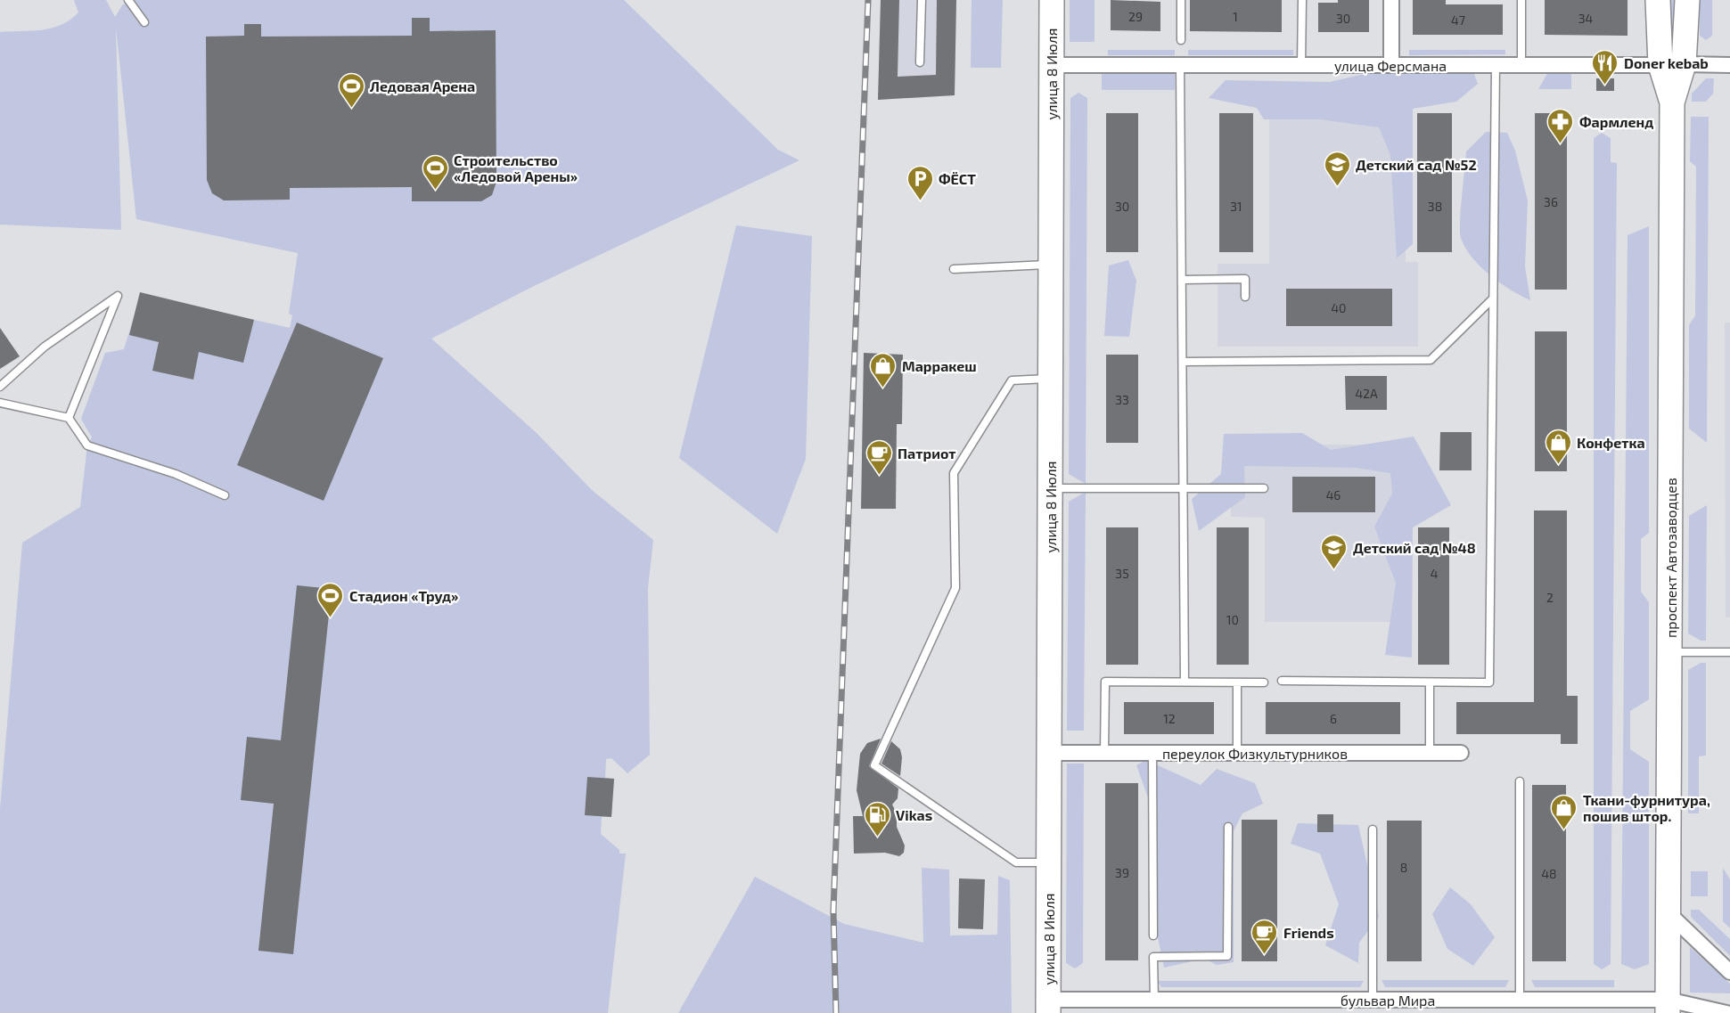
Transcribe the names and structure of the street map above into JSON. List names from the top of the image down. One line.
{"streets":{"main road":["улица 8 Июля","проспект Автозаводцев"],"street":["улица Ферсмана","переулок Физкультурников","бульвар Мира"]},"crossings":[["улица Ферсмана","улица 8 Июля"],["улица Ферсмана","проспект Автозаводцев"],["улица 8 Июля","переулок Физкультурников"],["улица 8 Июля","бульвар Мира"],["проспект Автозаводцев","бульвар Мира"]],"places":{"restaurant":["Doner kebab"],"sports":["Ледовая Арена","Строительство «Ледовой Арены»","Стадион «Труд»"],"pharmacy":["Фармленд"],"school or university":["Детский сад №52","Детский сад №48"],"parking":["ФЁСТ"],"shop":["Марракеш","Конфетка","Ткани-фурнитура, пошив штор."],"cafe":["Патриот","Friends"],"fuel station":["Vikas"]},"house_numbers":["29","1","30","34","47","36","30","31","38","40","42А","33","46","35","4","2","10","12","6","8","39","48"]}
